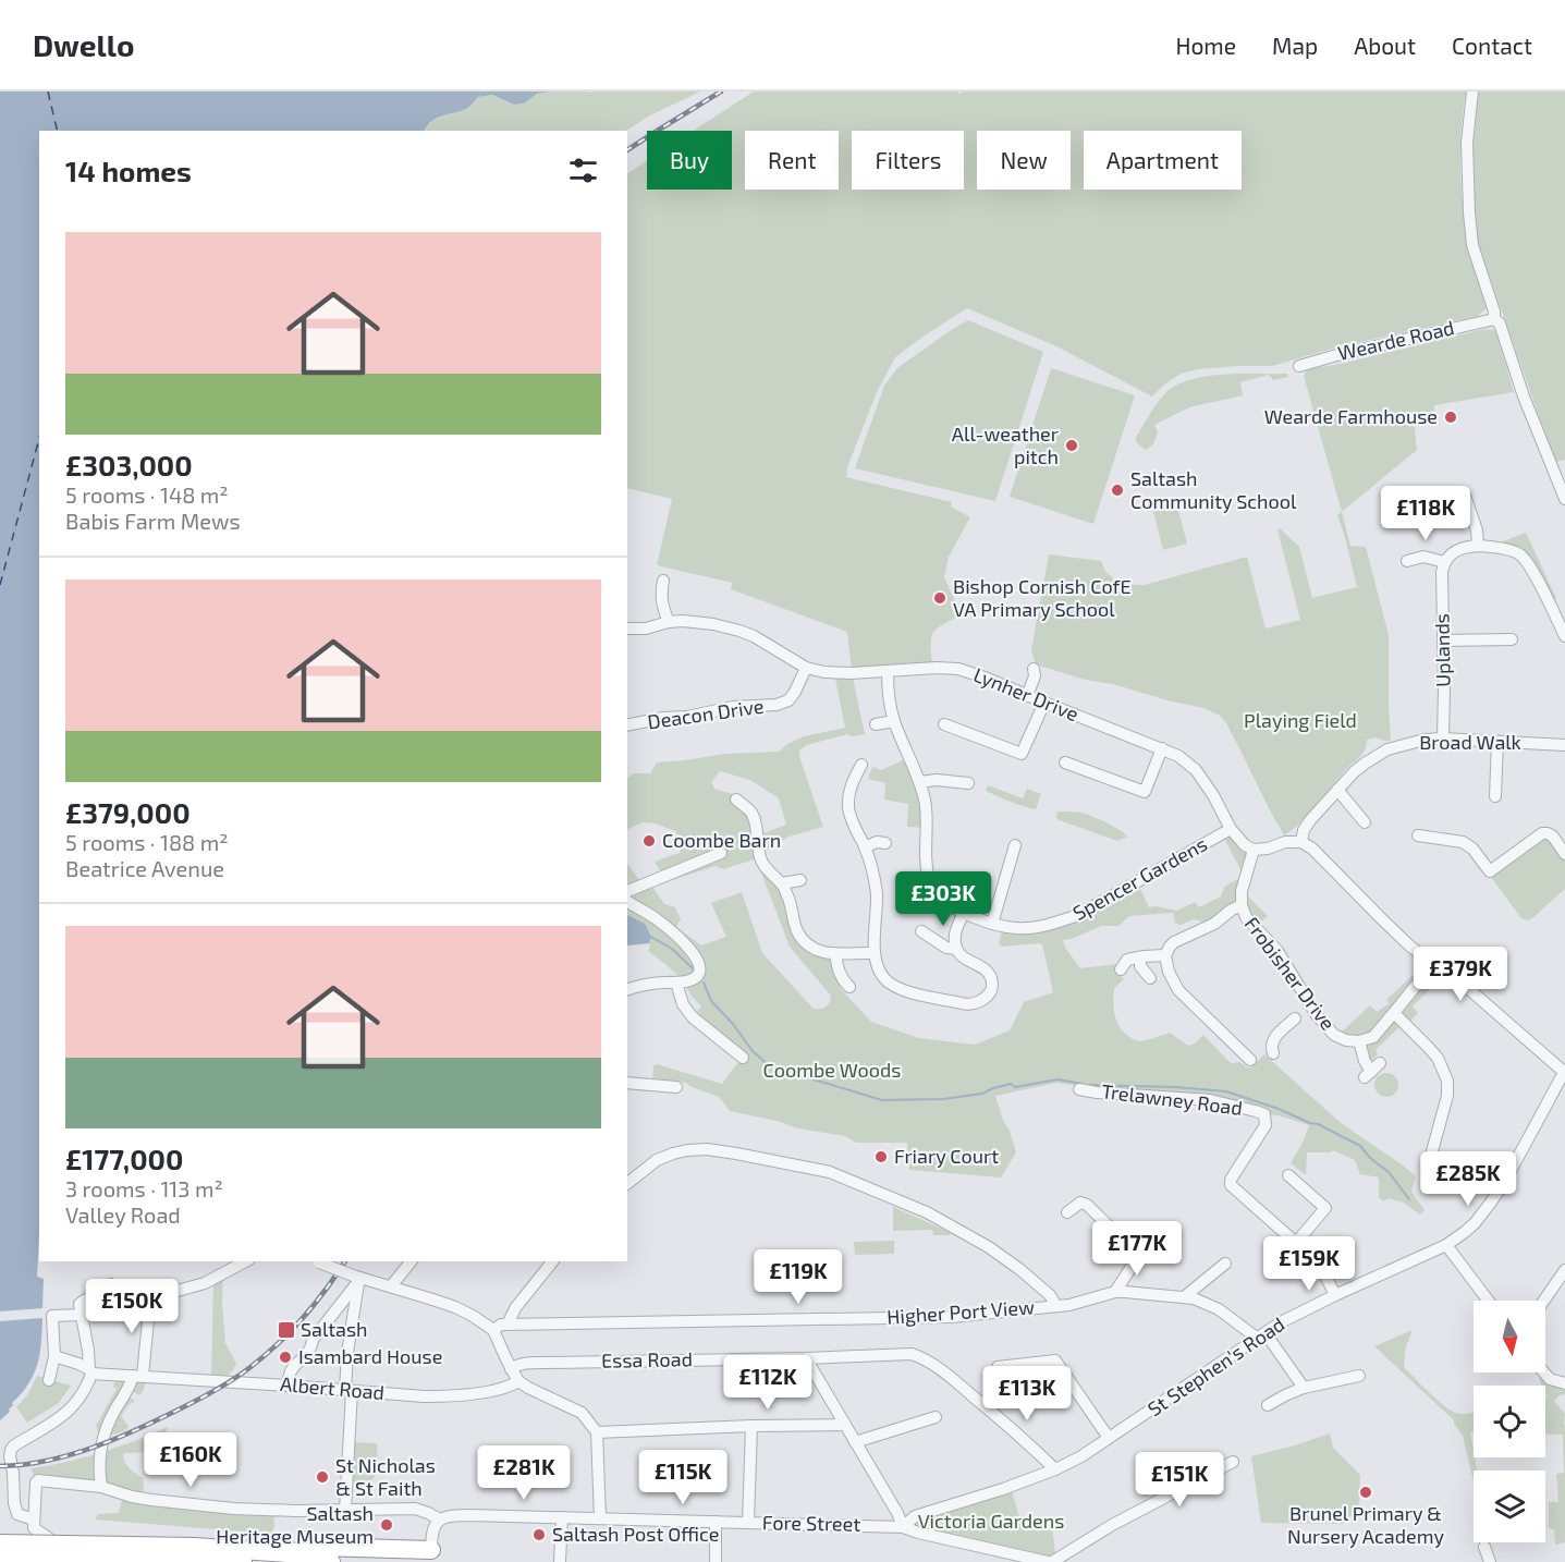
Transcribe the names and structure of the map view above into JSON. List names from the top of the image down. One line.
{"streets":{"street":["Wearde Road","Uplands","Lynher Drive","Deacon Drive","Broad Walk","Spencer Gardens","Frobisher Drive","Trelawney Road","Higher Port View","Essa Road","St Stephen's Road","Albert Road","Fore Street"]},"crossings":[["Uplands","Broad Walk"],["Lynher Drive","Deacon Drive"],["Lynher Drive","Spencer Gardens"],["Lynher Drive","Frobisher Drive"],["Trelawney Road","St Stephen's Road"],["Higher Port View","St Stephen's Road"],["Essa Road","St Stephen's Road"],["St Stephen's Road","Fore Street"]],"parks":["Playing Field","Coombe Woods","Victoria Gardens"],"places":{"other":["Wearde Farmhouse","All-weather pitch","Saltash Community School","Bishop Cornish CofE VA Primary School","Coombe Barn","Friary Court","Isambard House","St Nicholas & St Faith","Brunel Primary & Nursery Academy","Saltash Heritage Museum","Saltash Post Office"],"transit":["Saltash"]},"north":"bottom","page":{"header":"Dwello","nav":["Home","Map","About","Contact"],"chip":["Buy","Rent","Filters","New","Apartment"],"heading":"14 homes","list":[{"name":"£303,000","note":"5 rooms · 148 m² · Babis Farm Mews"},{"name":"£379,000","note":"5 rooms · 188 m² · Beatrice Avenue"},{"name":"£177,000","note":"3 rooms · 113 m² · Valley Road"}],"price":["£118K","£303K","£379K","£285K","£177K","£159K","£119K","£150K","£112K","£113K","£160K","£281K","£115K","£151K"]}}
